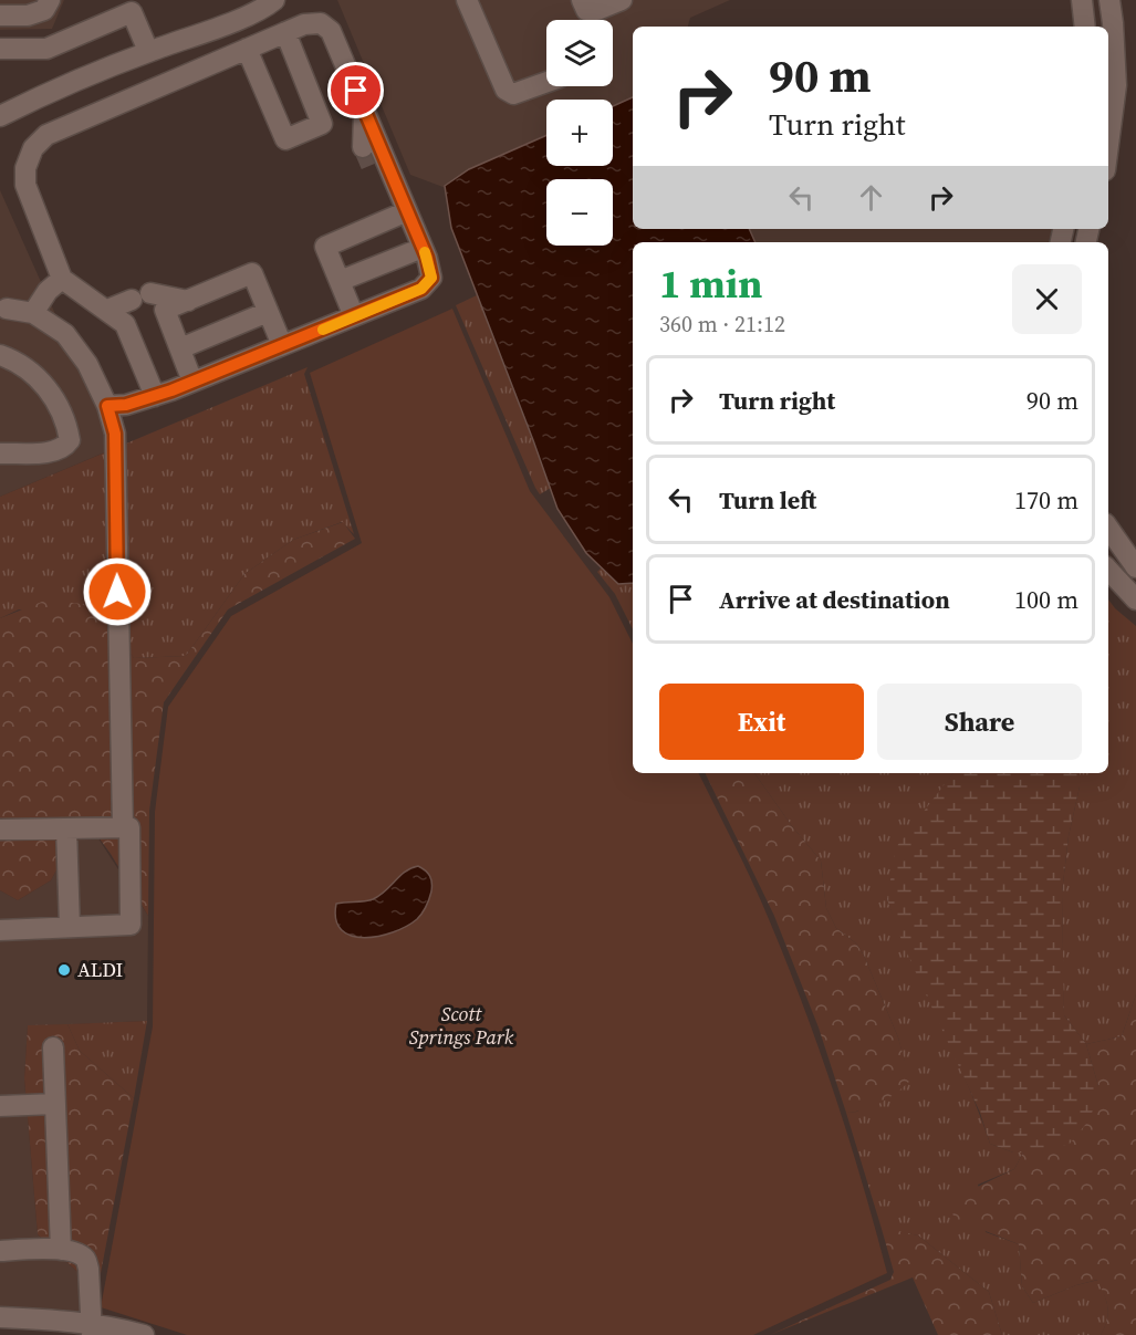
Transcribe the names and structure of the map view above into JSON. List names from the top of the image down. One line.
{"parks":["Scott Springs Park"],"places":["ALDI"],"page":{"map_buttons":["+","−"],"turn":["90 m","Turn right"],"heading":["1 min","360 m · 21:12"],"list":[{"name":"Turn right","value":"90 m"},{"name":"Turn left","value":"170 m"},{"name":"Arrive at destination","value":"100 m"}],"buttons":["Exit","Share"]}}
